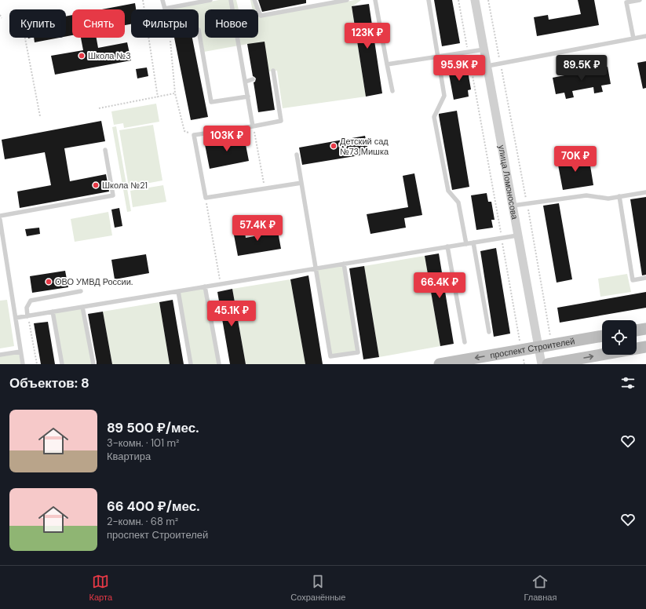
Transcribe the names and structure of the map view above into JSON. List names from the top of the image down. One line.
{"streets":{"main road":["проспект Строителей"],"street":["улица Ломоносова"]},"crossings":[["улица Ломоносова","проспект Строителей"]],"places":["Школа №3","Детский сад №73 Мишка","Школа №21","ОВО УМВД России."],"page":{"chip":["Купить","Снять","Фильтры","Новое"],"price":["123K ₽","95.9K ₽","89.5K ₽","103K ₽","70K ₽","57.4K ₽","66.4K ₽","45.1K ₽"],"heading":"Объектов: 8","list":[{"name":"89 500 ₽/мес.","note":"3-комн. · 101 m² · Квартира"},{"name":"66 400 ₽/мес.","note":"2-комн. · 68 m² · проспект Строителей"}],"tabs":["Карта","Сохранённые","Главная"]}}
